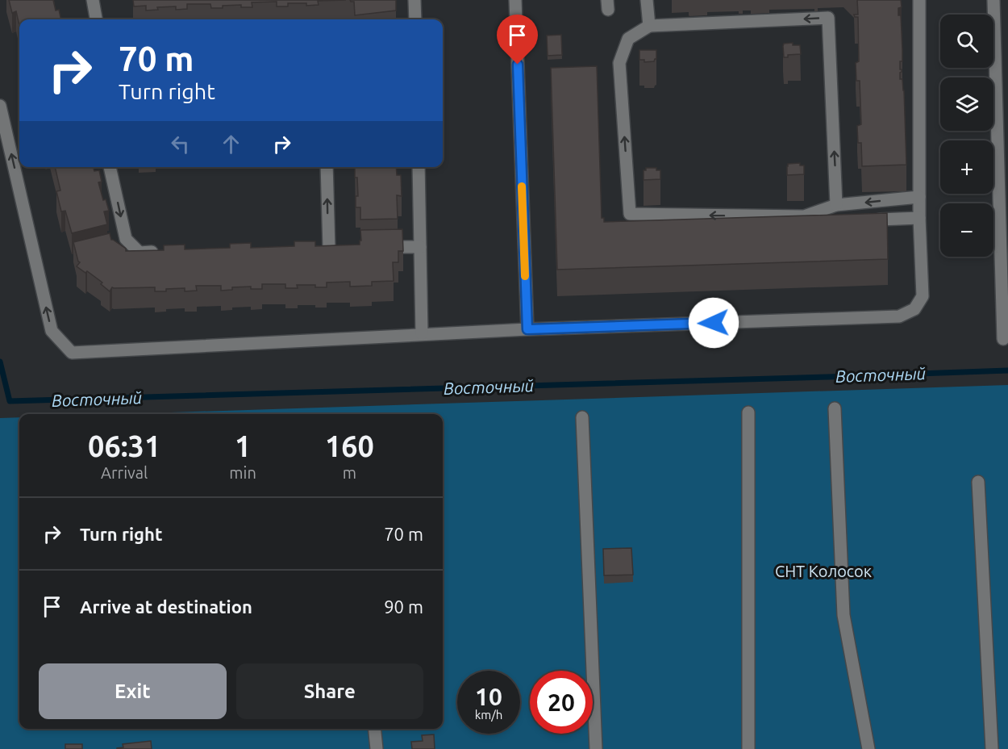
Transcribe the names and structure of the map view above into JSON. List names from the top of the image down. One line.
{"water":["Восточный"],"parks":["СНТ Колосок"],"page":{"map_buttons":["+","−"],"turn":["70 m","Turn right"],"eta":["06:31","Arrival","1","min","160","m"],"list":[{"name":"Turn right","value":"70 m"},{"name":"Arrive at destination","value":"90 m"}],"buttons":["Exit","Share"],"speed":"10 km/h","limit":"20"}}
